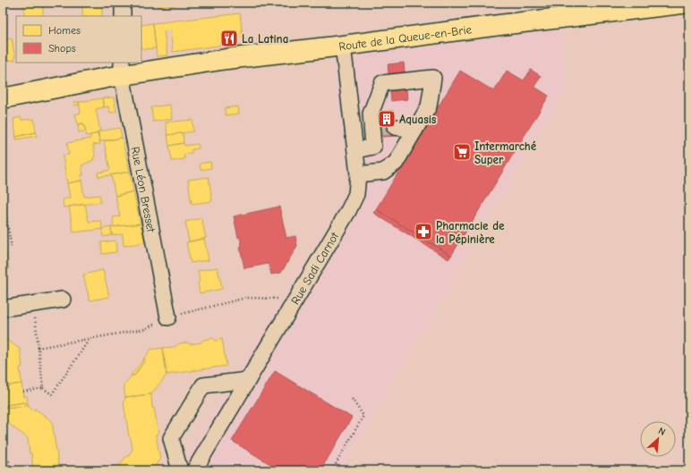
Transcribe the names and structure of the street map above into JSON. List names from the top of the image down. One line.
{"streets":{"main road":["Route de la Queue-en-Brie"],"street":["Rue Léon Bresset","Rue Sadi Carnot"]},"crossings":[["Route de la Queue-en-Brie","Rue Léon Bresset"],["Route de la Queue-en-Brie","Rue Sadi Carnot"]],"places":{"restaurant":["La Latina"],"building":["Aquasis"],"supermarket":["Intermarché Super"],"pharmacy":["Pharmacie de la Pépinière"]},"legend":["Homes","Shops"],"north":"top right"}
